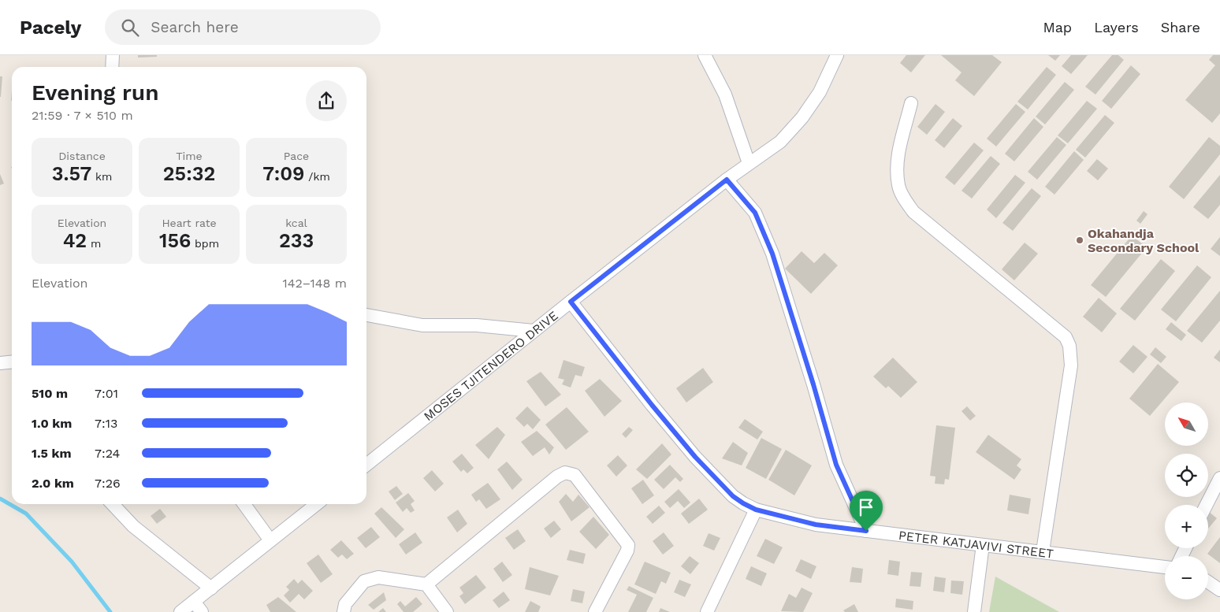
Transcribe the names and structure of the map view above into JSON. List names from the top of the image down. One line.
{"streets":{"street":["MOSES TJITENDERO DRIVE","PETER KATJAVIVI STREET"]},"crossings":[["MOSES TJITENDERO DRIVE","PETER KATJAVIVI STREET"]],"places":["Okahandja Secondary School"],"north":"top left","page":{"header":"Pacely","search":"Search here","nav":["Map","Layers","Share"],"heading":["Evening run","21:59 · 7 × 510 m"],"stats":[["Distance","3.57 km"],["Time","25:32"],["Pace","7:09 /km"],["Elevation","42 m"],["Heart rate","156 bpm"],["kcal","233"]],"chart":["Elevation","142–148 m"],"list":[{"name":"510 m","note":"7:01"},{"name":"1.0 km","note":"7:13"},{"name":"1.5 km","note":"7:24"},{"name":"2.0 km","note":"7:26"}],"map_buttons":["+","−"]}}
